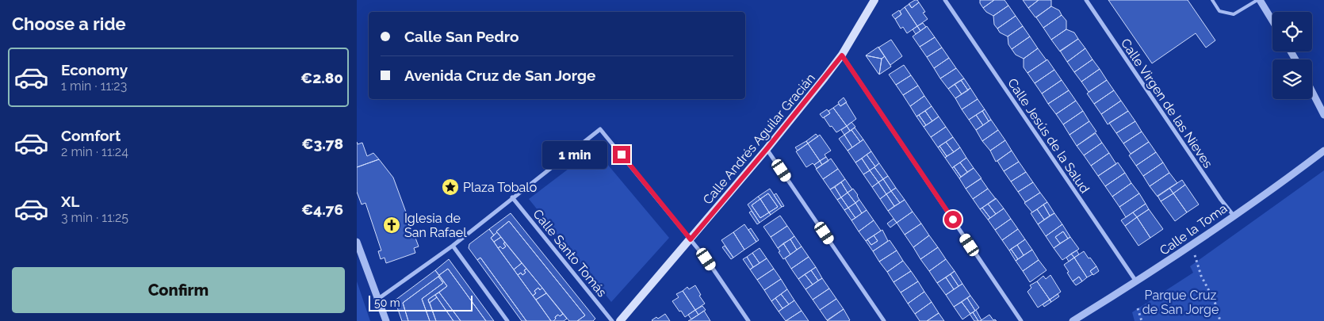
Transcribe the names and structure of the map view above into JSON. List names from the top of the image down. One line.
{"streets":{"main road":["Calle Andrés Aguilar Gracián"],"street":["Calle Virgen de las Nieves","Calle Jesús de la Salud","Calle la Toma","Calle Santo Tomás"]},"crossings":[["Calle Virgen de las Nieves","Calle la Toma"],["Calle Jesús de la Salud","Calle la Toma"]],"parks":["Parque Cruz de San Jorge"],"places":{"place":["Plaza Tobalo"],"church":["Iglesia de San Rafael"]},"scale_bar":"50 m","page":{"heading":"Choose a ride","banner":["Calle San Pedro","Avenida Cruz de San Jorge"],"list":[{"name":"Economy","note":"1 min · 11:23","value":"€2.80"},{"name":"Comfort","note":"2 min · 11:24","value":"€3.78"},{"name":"XL","note":"3 min · 11:25","value":"€4.76"}],"bubble":"1 min","buttons":"Confirm","scale":"50 m"}}
